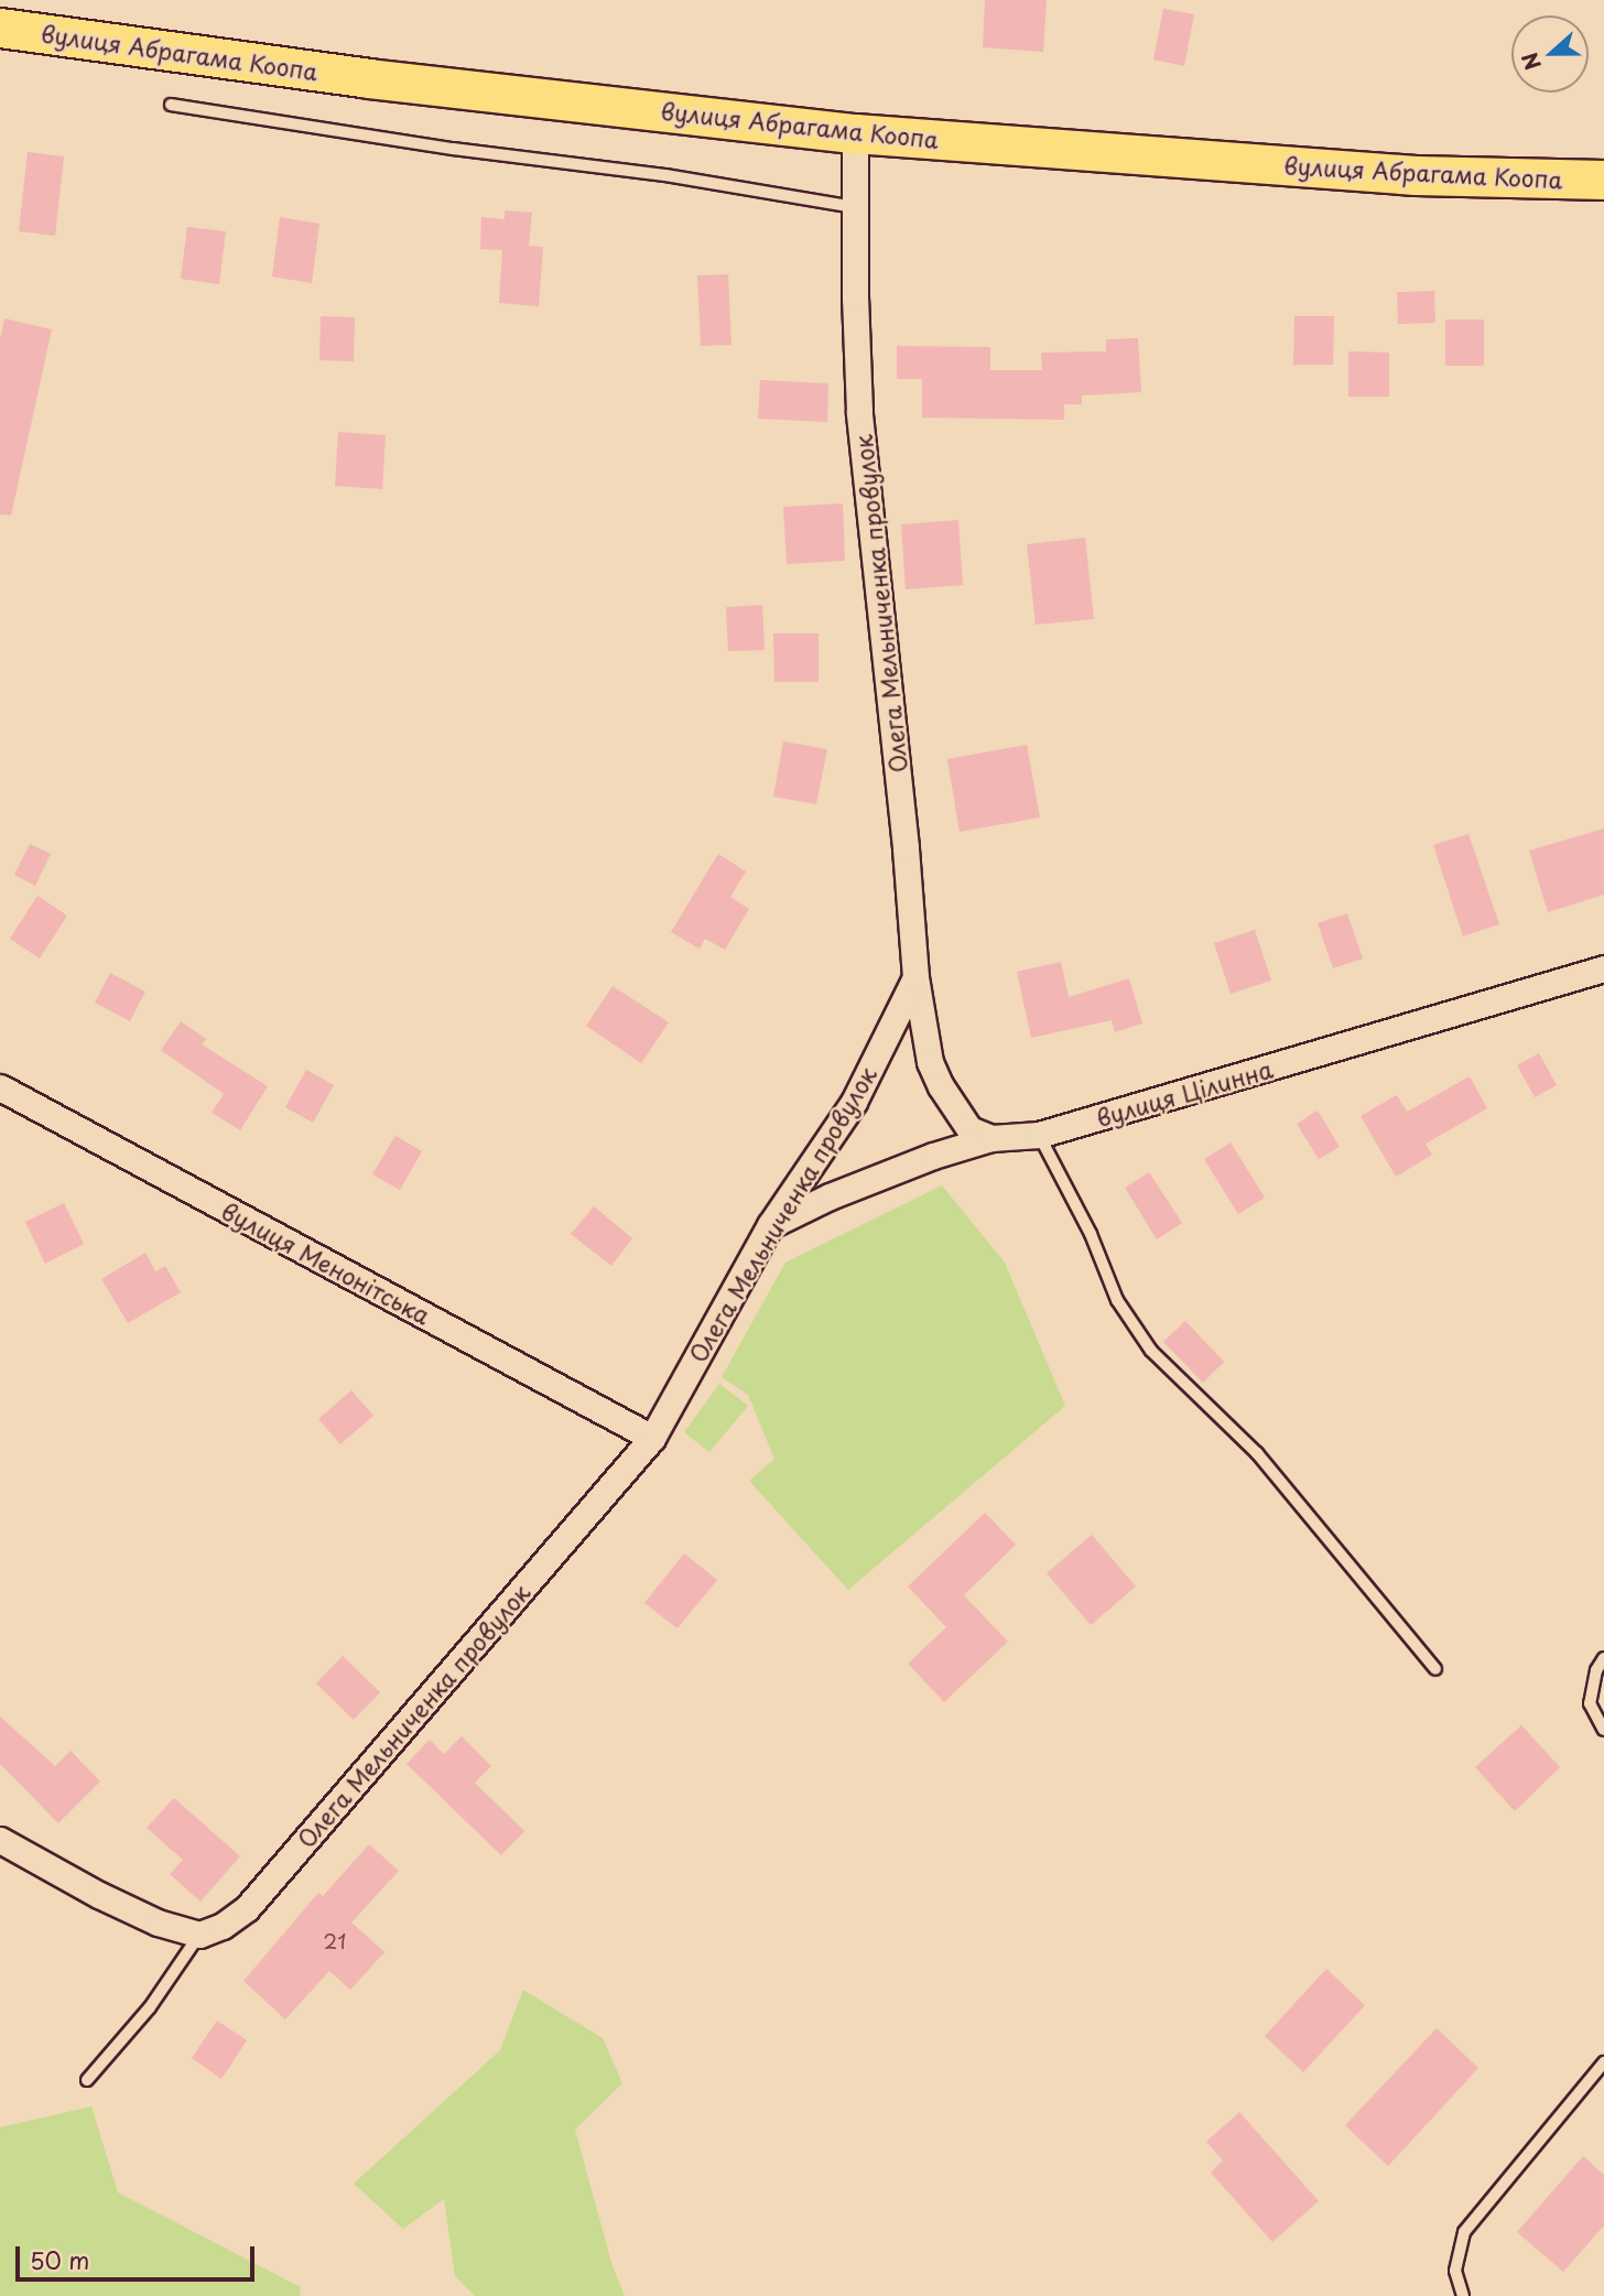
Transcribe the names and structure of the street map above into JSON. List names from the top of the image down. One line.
{"streets":{"main road":["вулиця Абрагама Коопа"],"street":["Олега Мельниченка провулок","вулиця Цілинна","вулиця Менонітська"]},"crossings":[["вулиця Абрагама Коопа","Олега Мельниченка провулок"],["Олега Мельниченка провулок","вулиця Цілинна"],["Олега Мельниченка провулок","вулиця Менонітська"]],"house_numbers":["21"],"scale_bar":"50 m","north":"left"}
